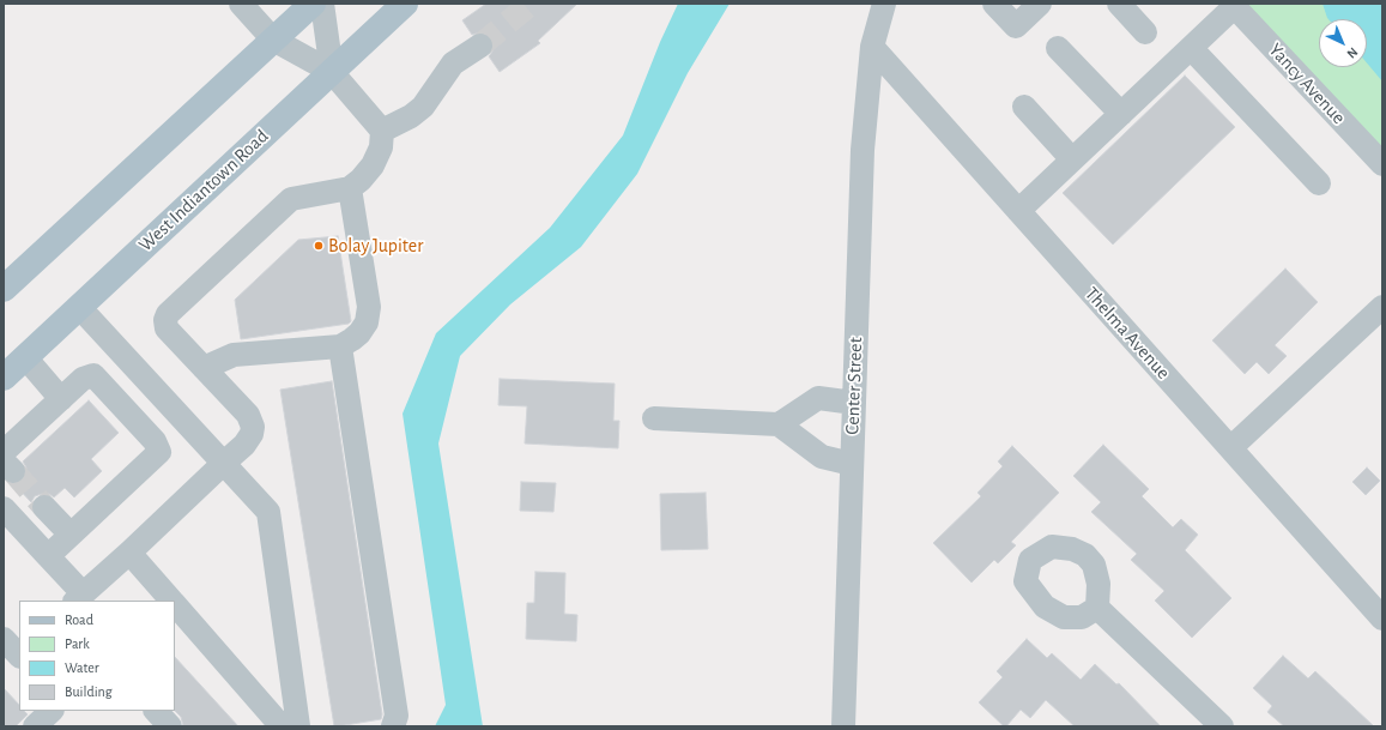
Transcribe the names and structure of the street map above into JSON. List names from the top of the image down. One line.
{"streets":{"main road":["West Indiantown Road"],"street":["Yancy Avenue","Thelma Avenue","Center Street"]},"crossings":[["Thelma Avenue","Center Street"]],"places":["Bolay Jupiter"],"legend":["Road","Park","Water","Building"],"north":"bottom right"}
